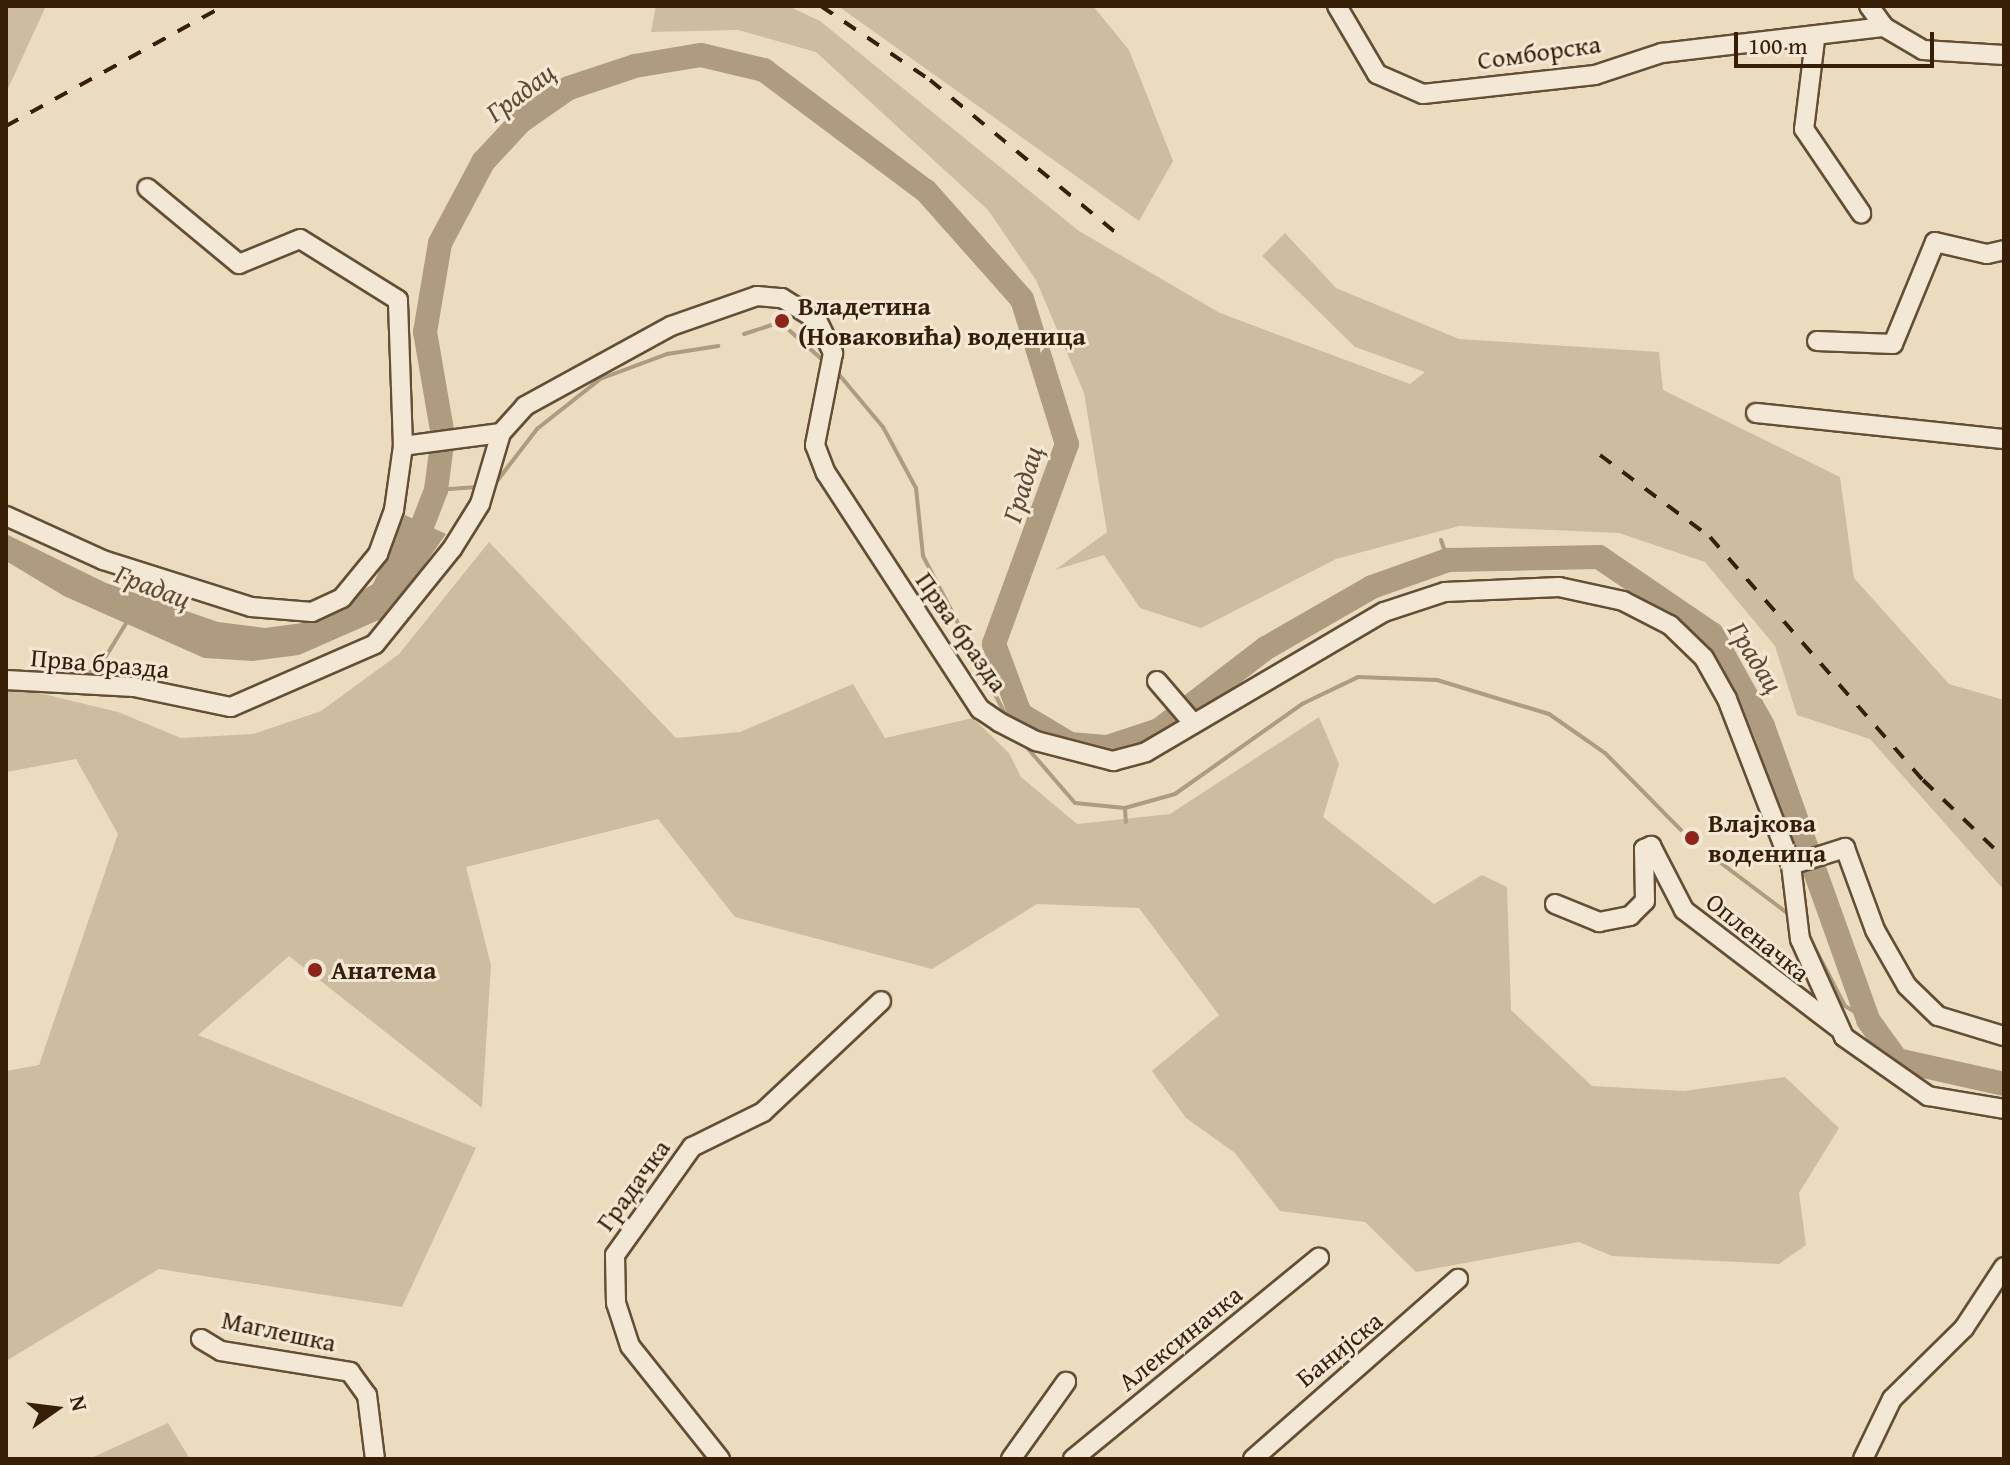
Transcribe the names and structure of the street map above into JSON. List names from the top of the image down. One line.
{"streets":{"street":["Сомборска","Прва бразда","Опленачка","Градачка","Маглешка","Алексиначка","Банијска"]},"crossings":[["Прва бразда","Опленачка"]],"water":["Градац"],"places":["Владетина (Новаковића) воденица","Влајкова воденица","Анатема"],"scale_bar":"100 m","north":"right"}
